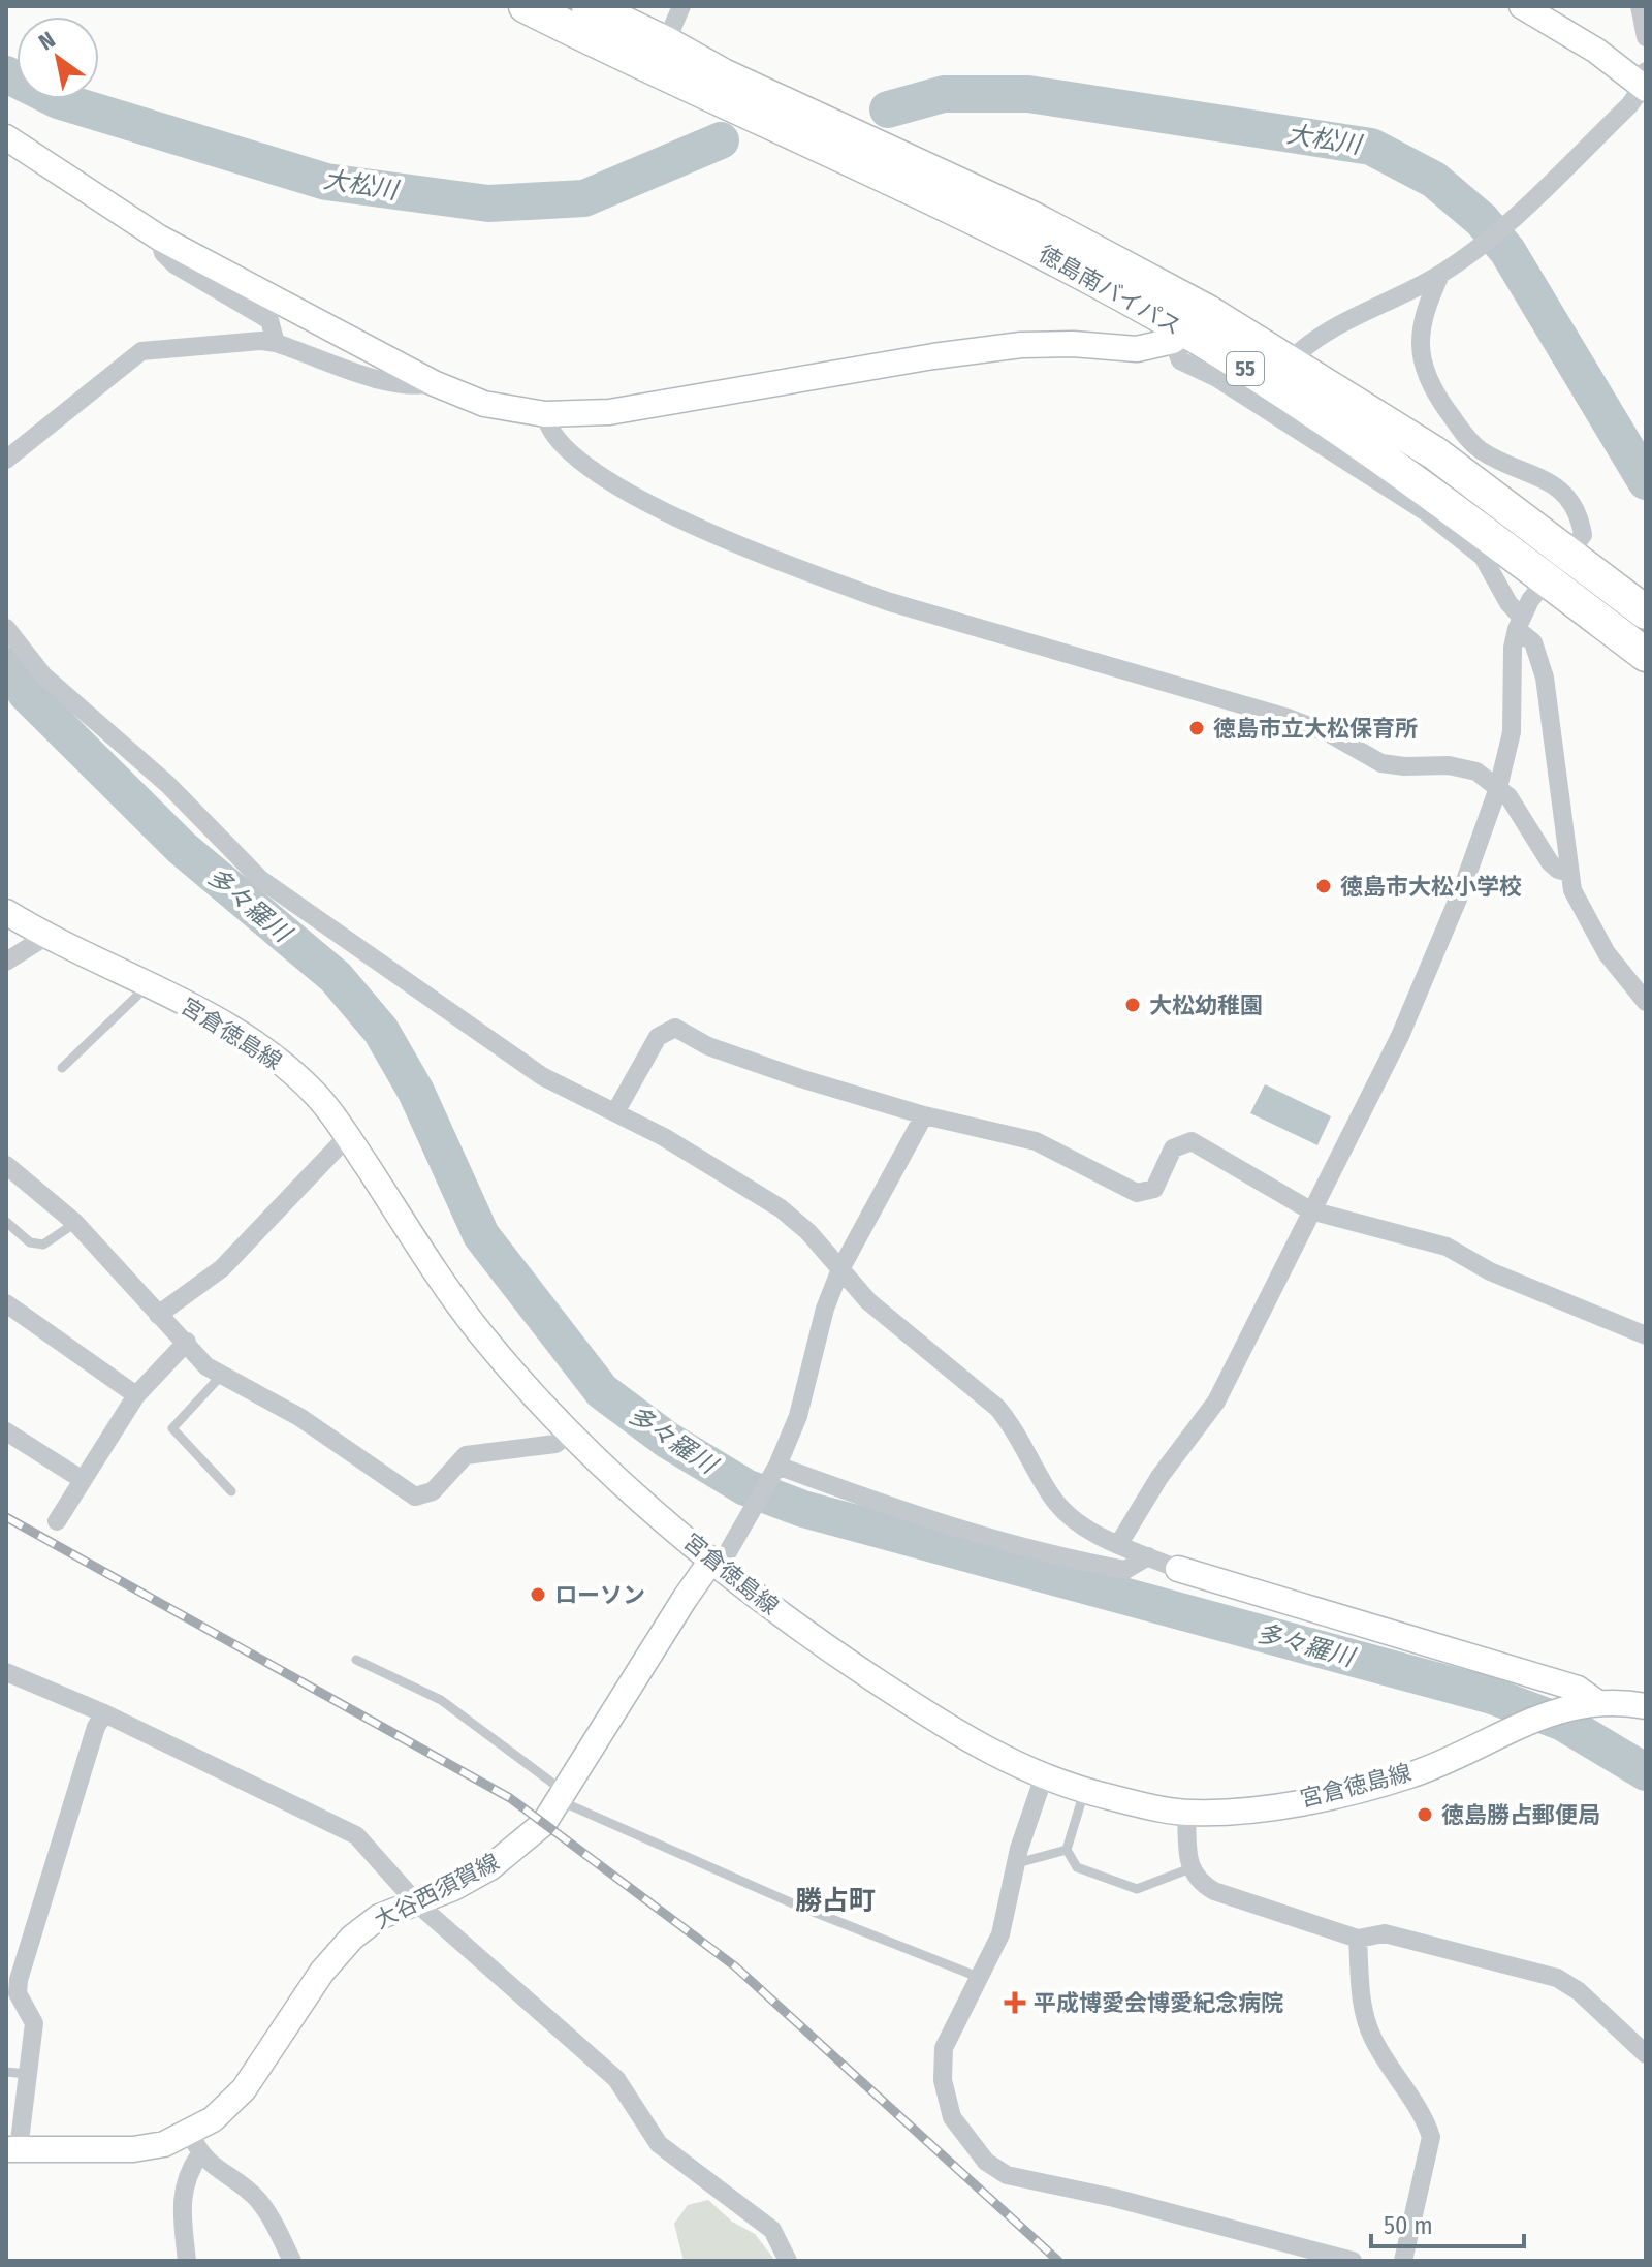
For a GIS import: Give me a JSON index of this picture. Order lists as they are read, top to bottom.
{
  "streets": {
    "highway": ["徳島南バイパス", "55"],
    "main road": ["宮倉徳島線", "大谷西須賀線"]
  },
  "crossings": [
    ["宮倉徳島線", "大谷西須賀線"]
  ],
  "districts": ["勝占町"],
  "water": ["大松川", "多々羅川"],
  "places": {
    "other": [
      "徳島市立大松保育所",
      "徳島市大松小学校",
      "大松幼稚園",
      "ローソン",
      "徳島勝占郵便局"
    ],
    "health": ["平成博愛会博愛紀念病院"]
  },
  "scale_bar": "50 m",
  "north": "top left"
}
